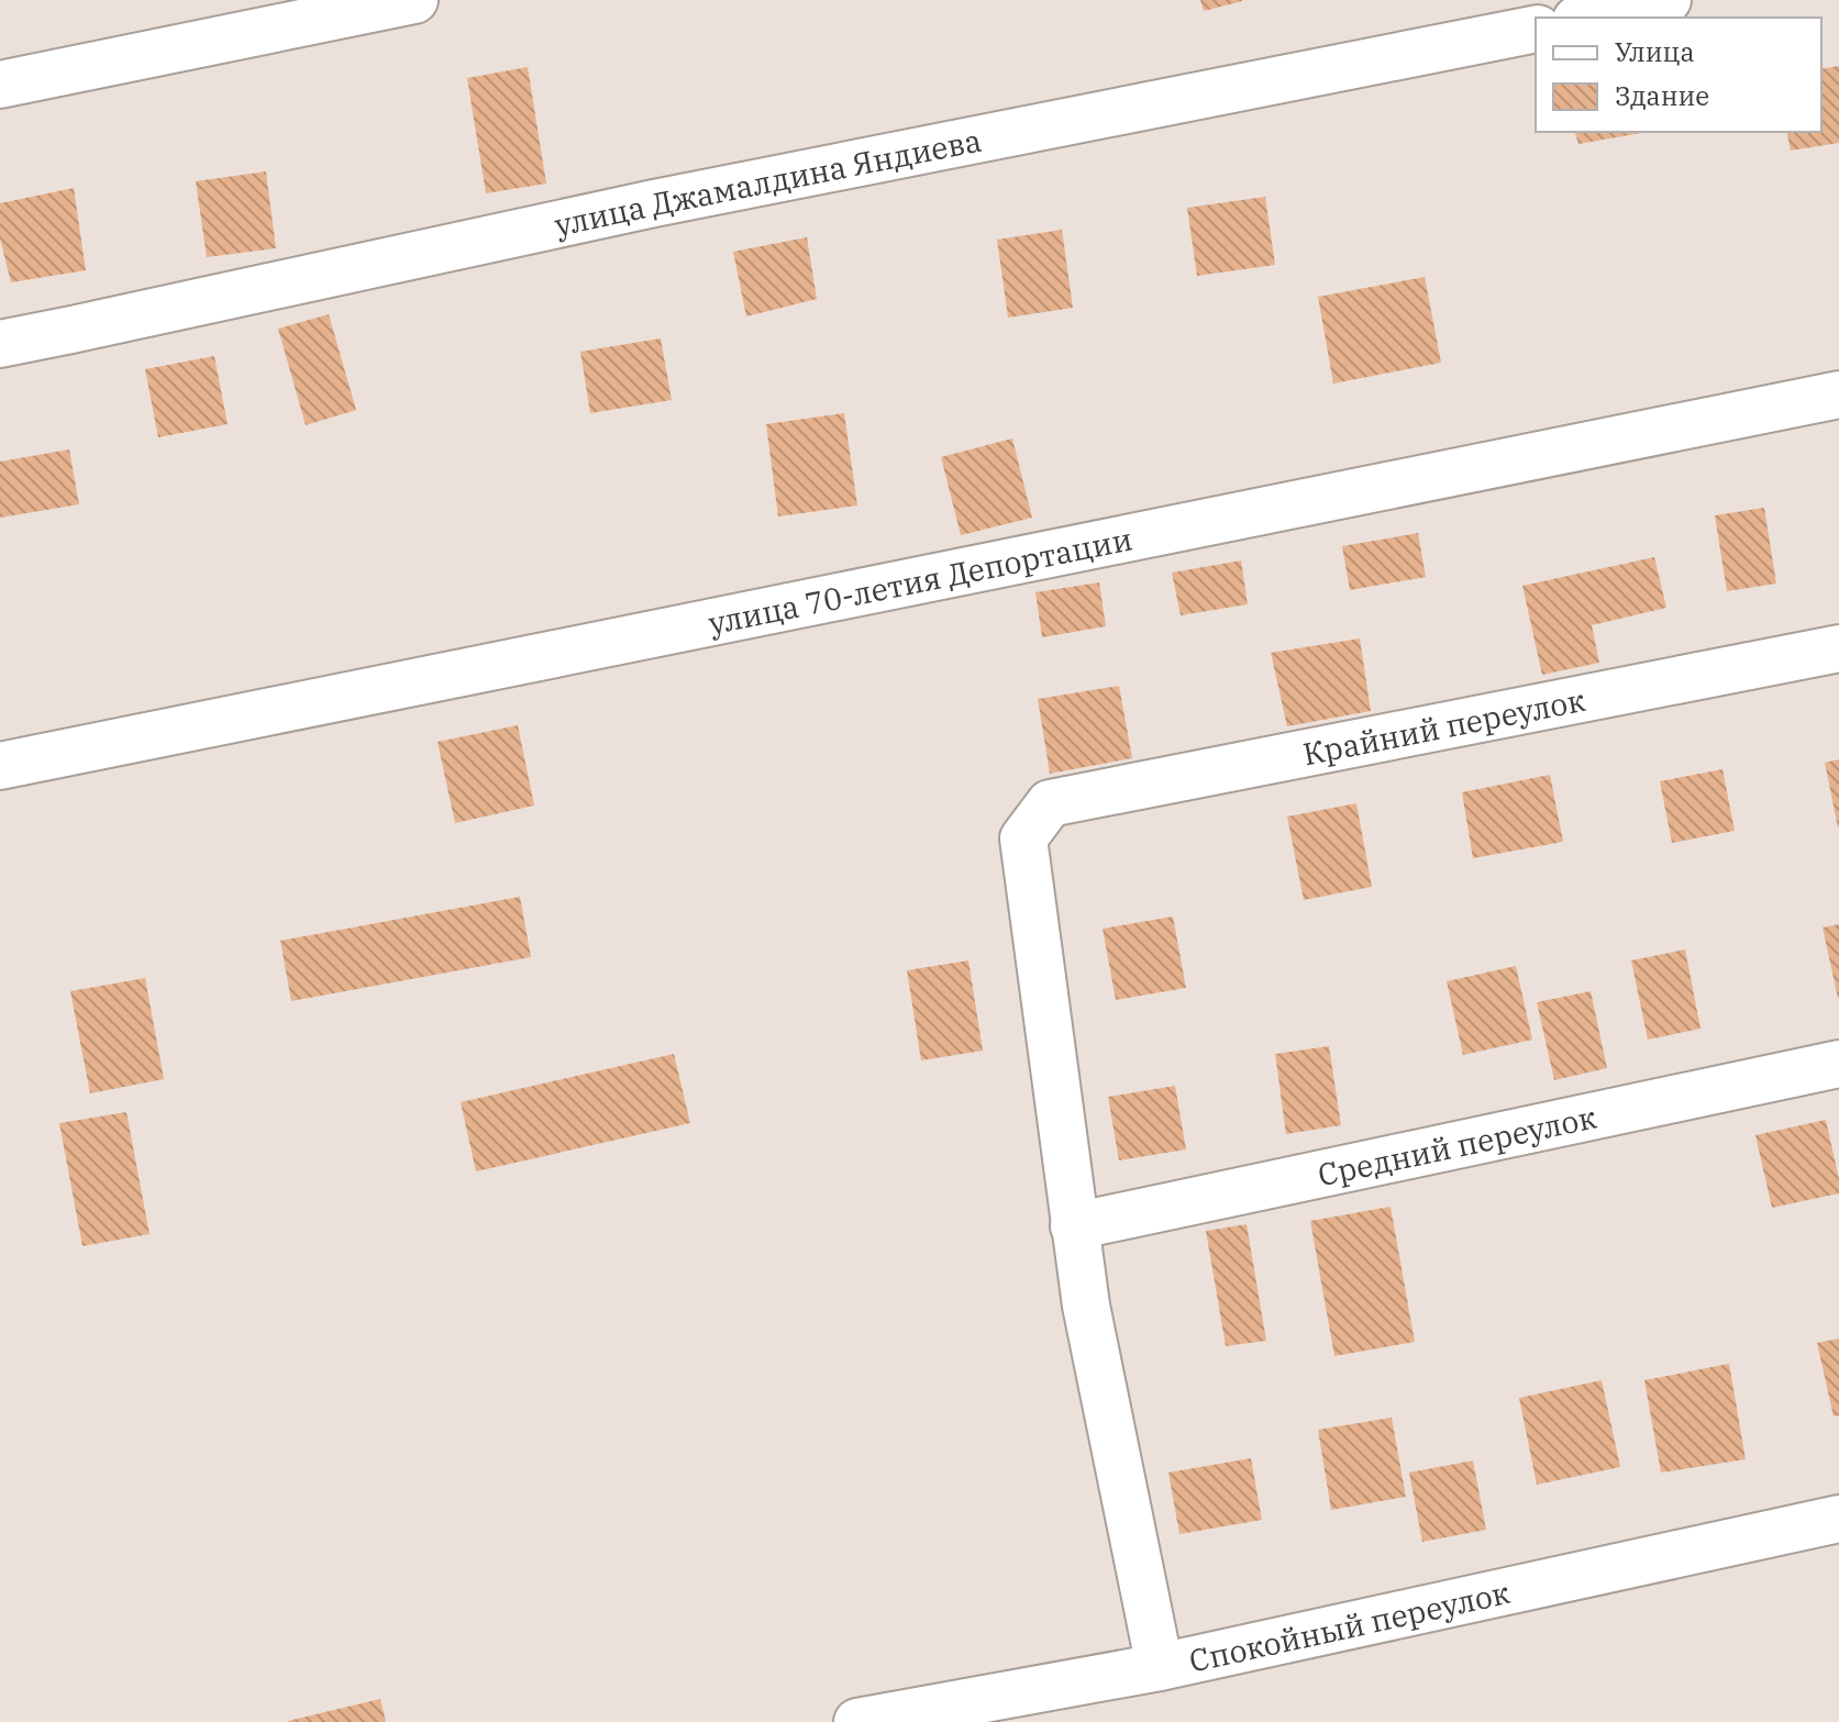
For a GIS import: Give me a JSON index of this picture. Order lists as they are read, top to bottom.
{
  "streets": {
    "street": [
      "улица Джамалдина Яндиева",
      "улица 70-летия Депортации",
      "Крайний переулок",
      "Средний переулок",
      "Спокойный переулок"
    ]
  },
  "crossings": [
    ["Крайний переулок", "Средний переулок"]
  ],
  "legend": ["Улица", "Здание"]
}
